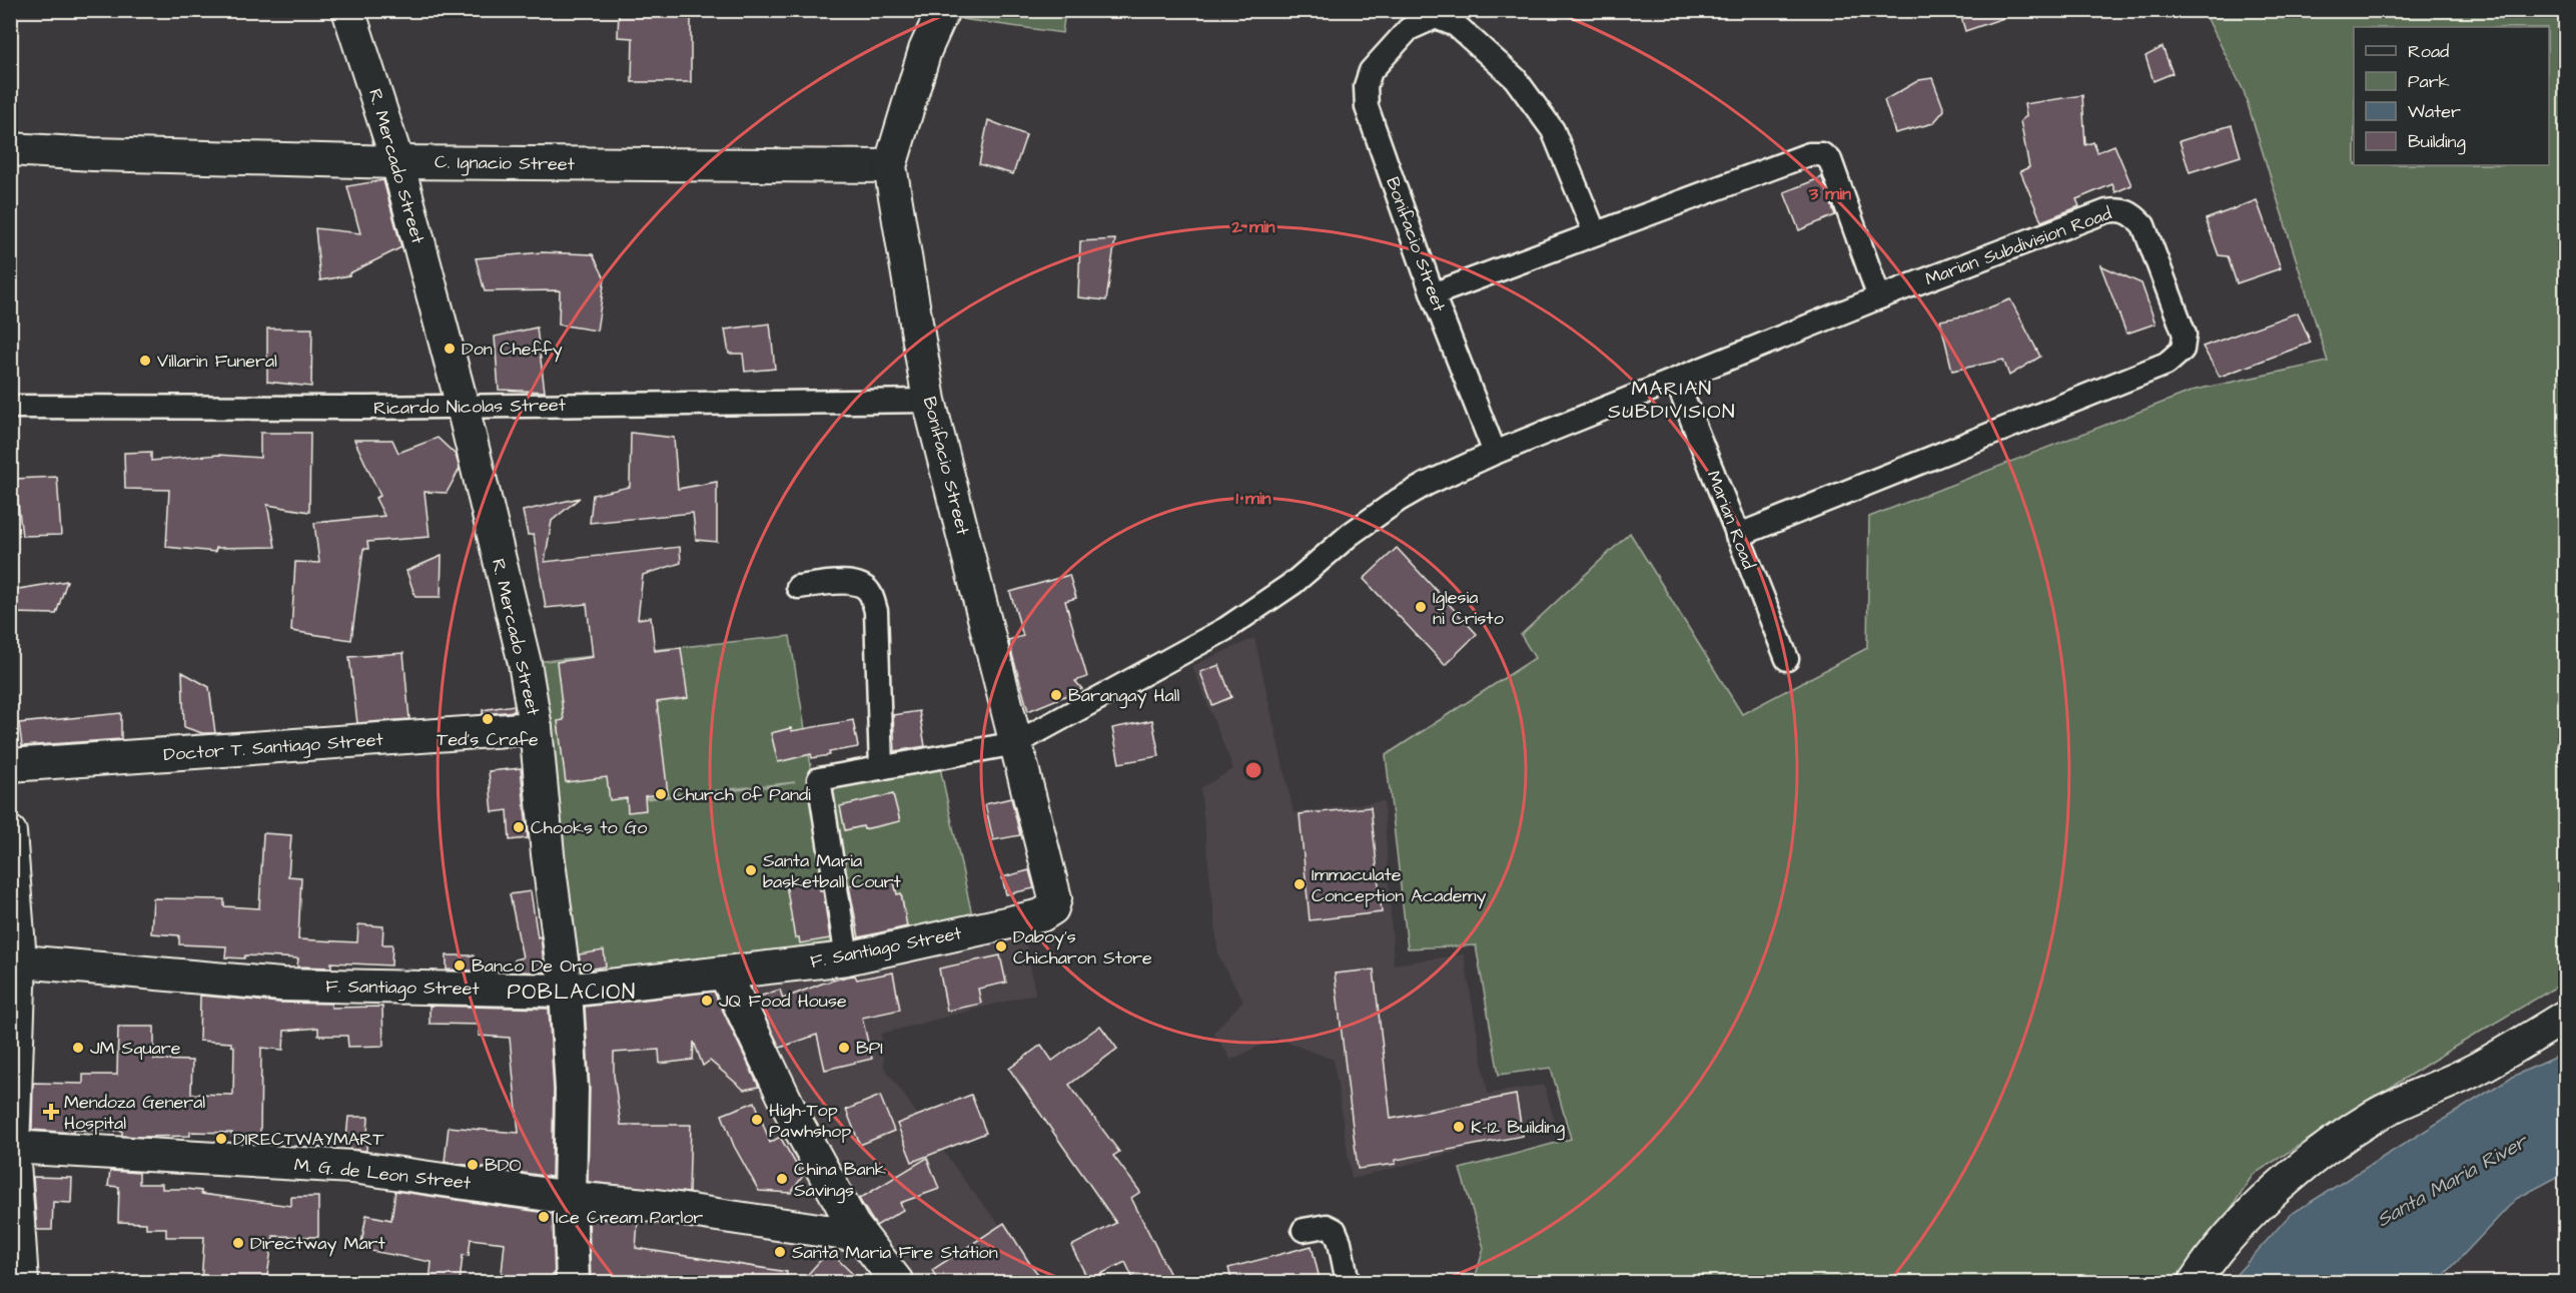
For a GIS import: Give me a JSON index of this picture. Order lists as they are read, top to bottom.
{
  "streets": {
    "street": [
      "C. Ignacio Street",
      "R. Mercado Street",
      "Bonifacio Street",
      "Marian Subdivision Road",
      "Ricardo Nicolas Street",
      "Marian Road",
      "Doctor T. Santiago Street",
      "F. Santiago Street",
      "M. G. de Leon Street"
    ]
  },
  "crossings": [
    ["C. Ignacio Street", "R. Mercado Street"],
    ["C. Ignacio Street", "Bonifacio Street"],
    ["R. Mercado Street", "Ricardo Nicolas Street"],
    ["R. Mercado Street", "Doctor T. Santiago Street"],
    ["R. Mercado Street", "F. Santiago Street"],
    ["R. Mercado Street", "M. G. de Leon Street"],
    ["Bonifacio Street", "Ricardo Nicolas Street"],
    ["Bonifacio Street", "F. Santiago Street"],
    ["Marian Subdivision Road", "Marian Road"]
  ],
  "districts": ["MARIAN SUBDIVISION", "POBLACION"],
  "water": ["Santa Maria River"],
  "places": {
    "other": [
      "Don Cheffy",
      "Villarin Funeral",
      "Iglesia ni Cristo",
      "Barangay Hall",
      "Ted's Crafe",
      "Church of Pandi",
      "Chooks to Go",
      "Santa Maria basketball Court",
      "Immaculate Conception Academy",
      "Daboy's Chicharon Store",
      "Banco De Oro",
      "JQ Food House",
      "JM Square",
      "BPI",
      "High-Top Pawhshop",
      "K-12 Building",
      "DIRECTWAYMART",
      "BDO",
      "China Bank Savings",
      "Ice Cream Parlor",
      "Directway Mart",
      "Santa Maria Fire Station"
    ],
    "health": ["Mendoza General Hospital"]
  },
  "legend": [
    "Road",
    "Park",
    "Water",
    "Building"
  ],
  "rings": ["3 min", "2 min", "1 min"]
}
